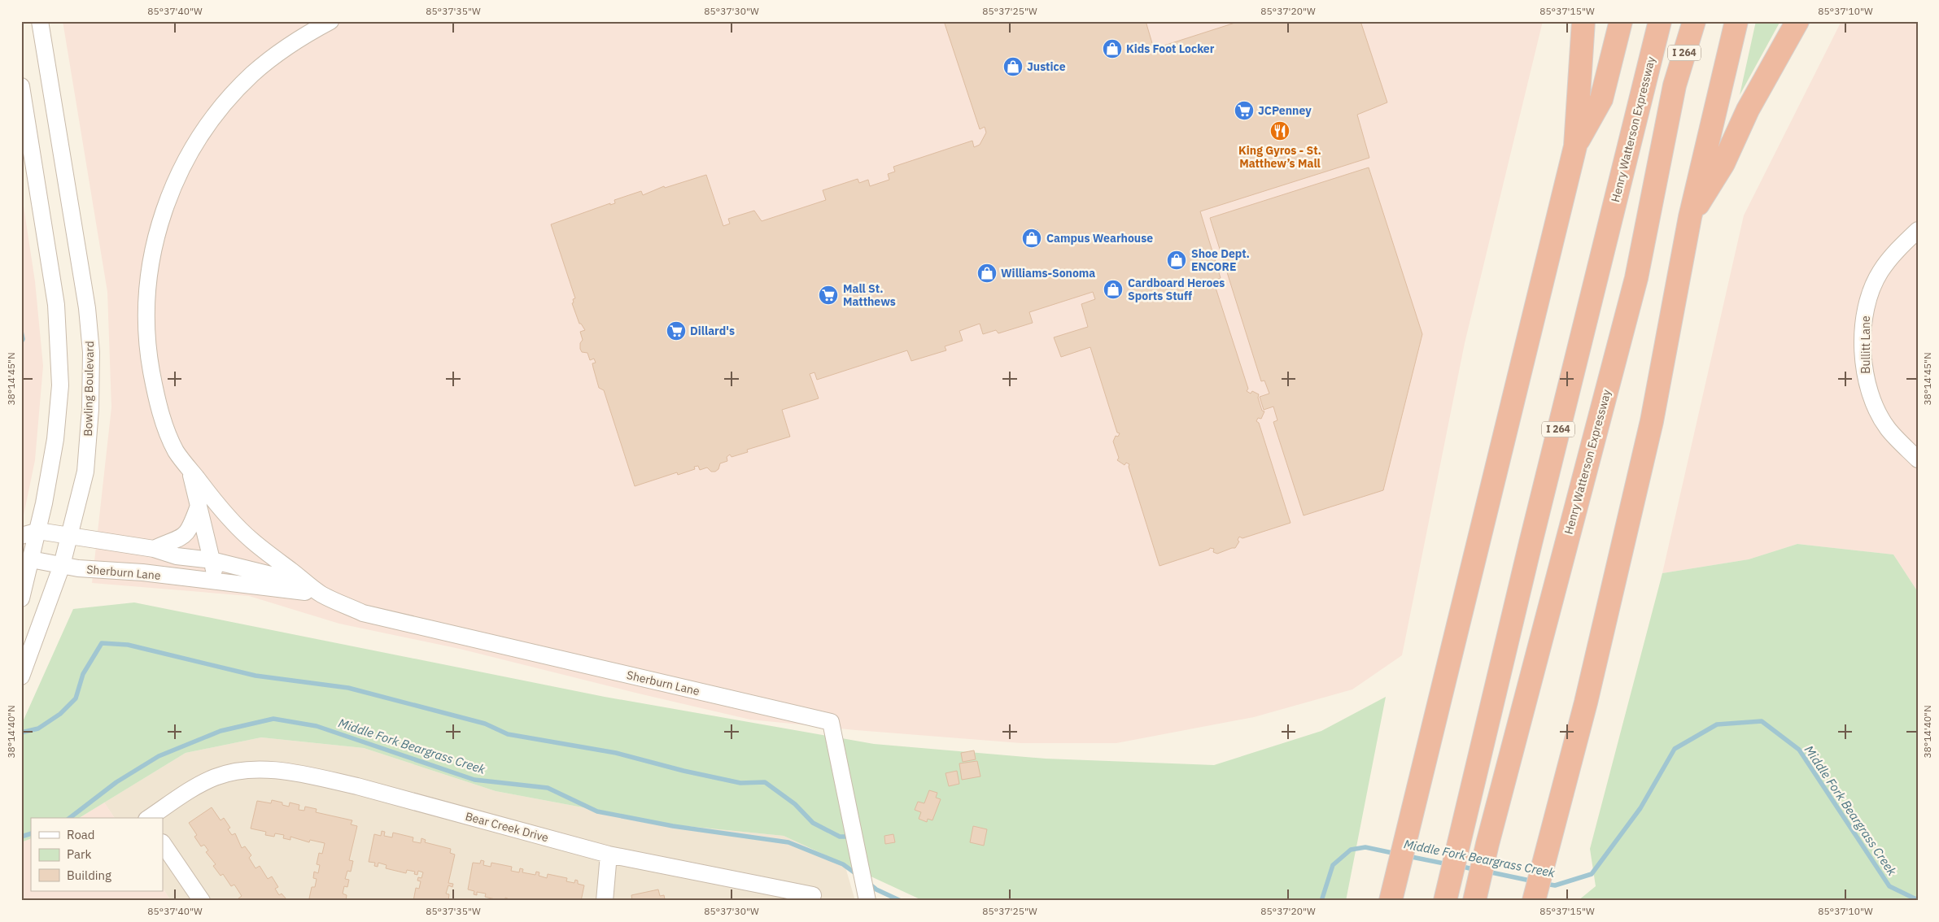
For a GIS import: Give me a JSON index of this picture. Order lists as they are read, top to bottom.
{
  "streets": {
    "highway": ["I 264", "Henry Watterson Expressway"],
    "street": [
      "Bullitt Lane",
      "Bowling Boulevard",
      "Sherburn Lane",
      "Bear Creek Drive"
    ]
  },
  "crossings": [
    ["Bowling Boulevard", "Sherburn Lane"]
  ],
  "water": ["Middle Fork Beargrass Creek"],
  "places": {
    "shop": [
      "Kids Foot Locker",
      "Justice",
      "Campus Wearhouse",
      "Shoe Dept. ENCORE",
      "Williams-Sonoma",
      "Cardboard Heroes Sports Stuff"
    ],
    "supermarket": ["JCPenney", "Mall St. Matthews", "Dillard's"],
    "restaurant": ["King Gyros - St. Matthew’s Mall"]
  },
  "legend": ["Road", "Park", "Building"],
  "coordinates": [
    "85°37'40\"W",
    "85°37'35\"W",
    "85°37'30\"W",
    "85°37'25\"W",
    "85°37'20\"W",
    "85°37'15\"W",
    "85°37'10\"W",
    "38°14'45\"N",
    "38°14'40\"N"
  ]
}
